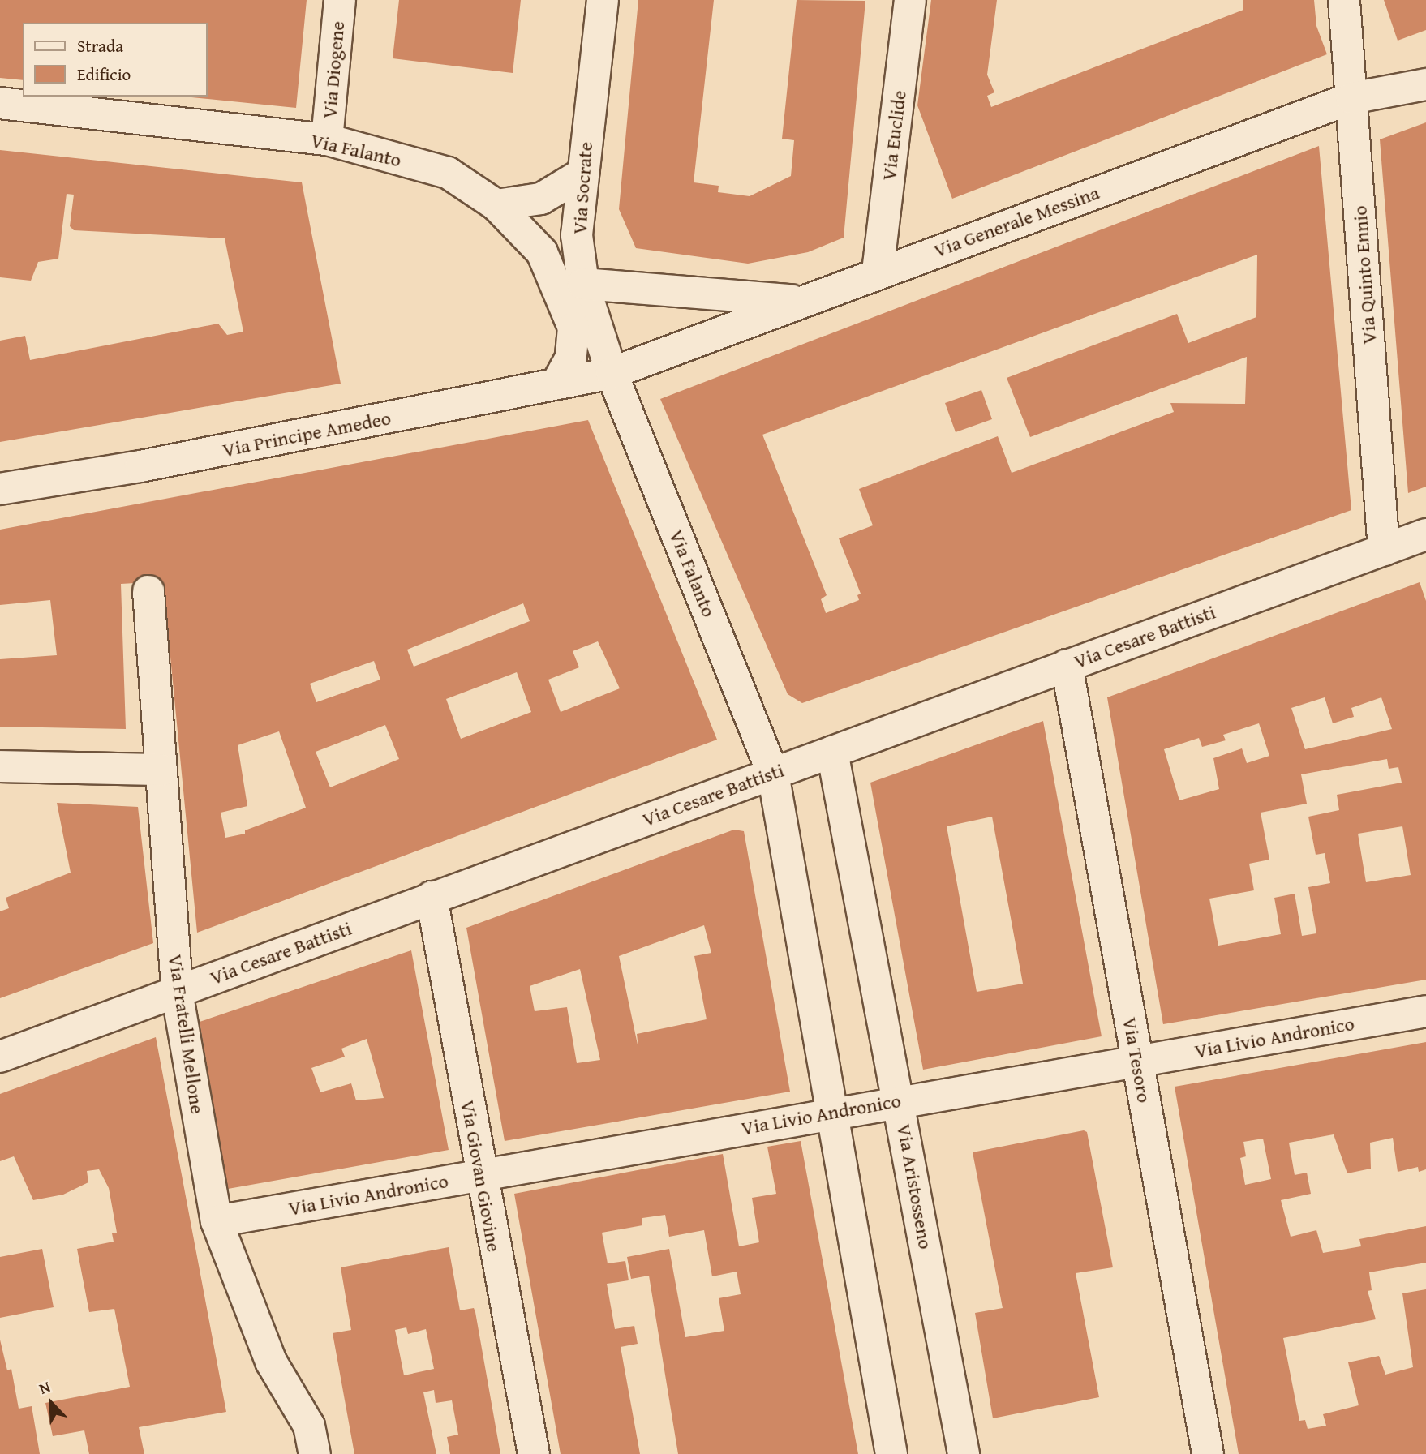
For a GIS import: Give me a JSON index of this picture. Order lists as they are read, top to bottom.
{
  "streets": {
    "street": [
      "Via Diogene",
      "Via Euclide",
      "Via Falanto",
      "Via Socrate",
      "Via Generale Messina",
      "Via Quinto Ennio",
      "Via Principe Amedeo",
      "Via Cesare Battisti",
      "Via Fratelli Mellone",
      "Via Livio Andronico",
      "Via Tesoro",
      "Via Giovan Giovine",
      "Via Aristosseno"
    ]
  },
  "crossings": [
    ["Via Diogene", "Via Falanto"],
    ["Via Euclide", "Via Generale Messina"],
    ["Via Falanto", "Via Socrate"],
    ["Via Falanto", "Via Generale Messina"],
    ["Via Falanto", "Via Principe Amedeo"],
    ["Via Falanto", "Via Cesare Battisti"],
    ["Via Socrate", "Via Generale Messina"],
    ["Via Socrate", "Via Principe Amedeo"],
    ["Via Generale Messina", "Via Quinto Ennio"],
    ["Via Generale Messina", "Via Principe Amedeo"],
    ["Via Quinto Ennio", "Via Cesare Battisti"],
    ["Via Cesare Battisti", "Via Fratelli Mellone"],
    ["Via Cesare Battisti", "Via Tesoro"],
    ["Via Cesare Battisti", "Via Giovan Giovine"],
    ["Via Cesare Battisti", "Via Aristosseno"],
    ["Via Fratelli Mellone", "Via Livio Andronico"],
    ["Via Livio Andronico", "Via Tesoro"],
    ["Via Livio Andronico", "Via Giovan Giovine"],
    ["Via Livio Andronico", "Via Aristosseno"]
  ],
  "legend": ["Strada", "Edificio"],
  "north": "top left"
}
